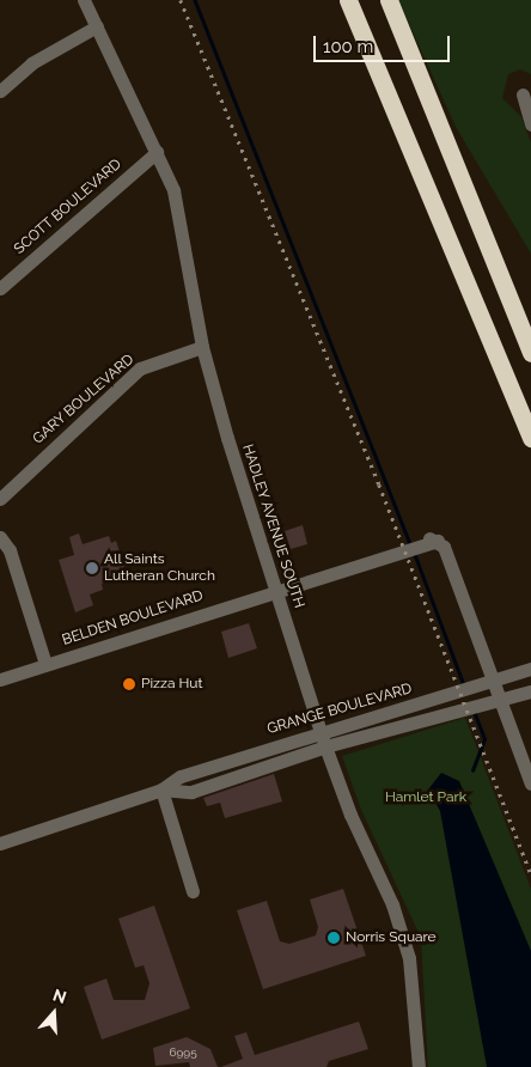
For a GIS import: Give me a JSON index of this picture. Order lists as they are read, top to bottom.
{
  "streets": {
    "street": [
      "SCOTT BOULEVARD",
      "GARY BOULEVARD",
      "HADLEY AVENUE SOUTH",
      "BELDEN BOULEVARD",
      "GRANGE BOULEVARD"
    ]
  },
  "crossings": [
    ["SCOTT BOULEVARD", "HADLEY AVENUE SOUTH"],
    ["GARY BOULEVARD", "HADLEY AVENUE SOUTH"],
    ["HADLEY AVENUE SOUTH", "BELDEN BOULEVARD"],
    ["HADLEY AVENUE SOUTH", "GRANGE BOULEVARD"]
  ],
  "parks": ["Hamlet Park"],
  "places": ["All Saints Lutheran Church", "Pizza Hut", "Norris Square"],
  "house_numbers": ["6995"],
  "scale_bar": "100 m",
  "north": "top"
}
